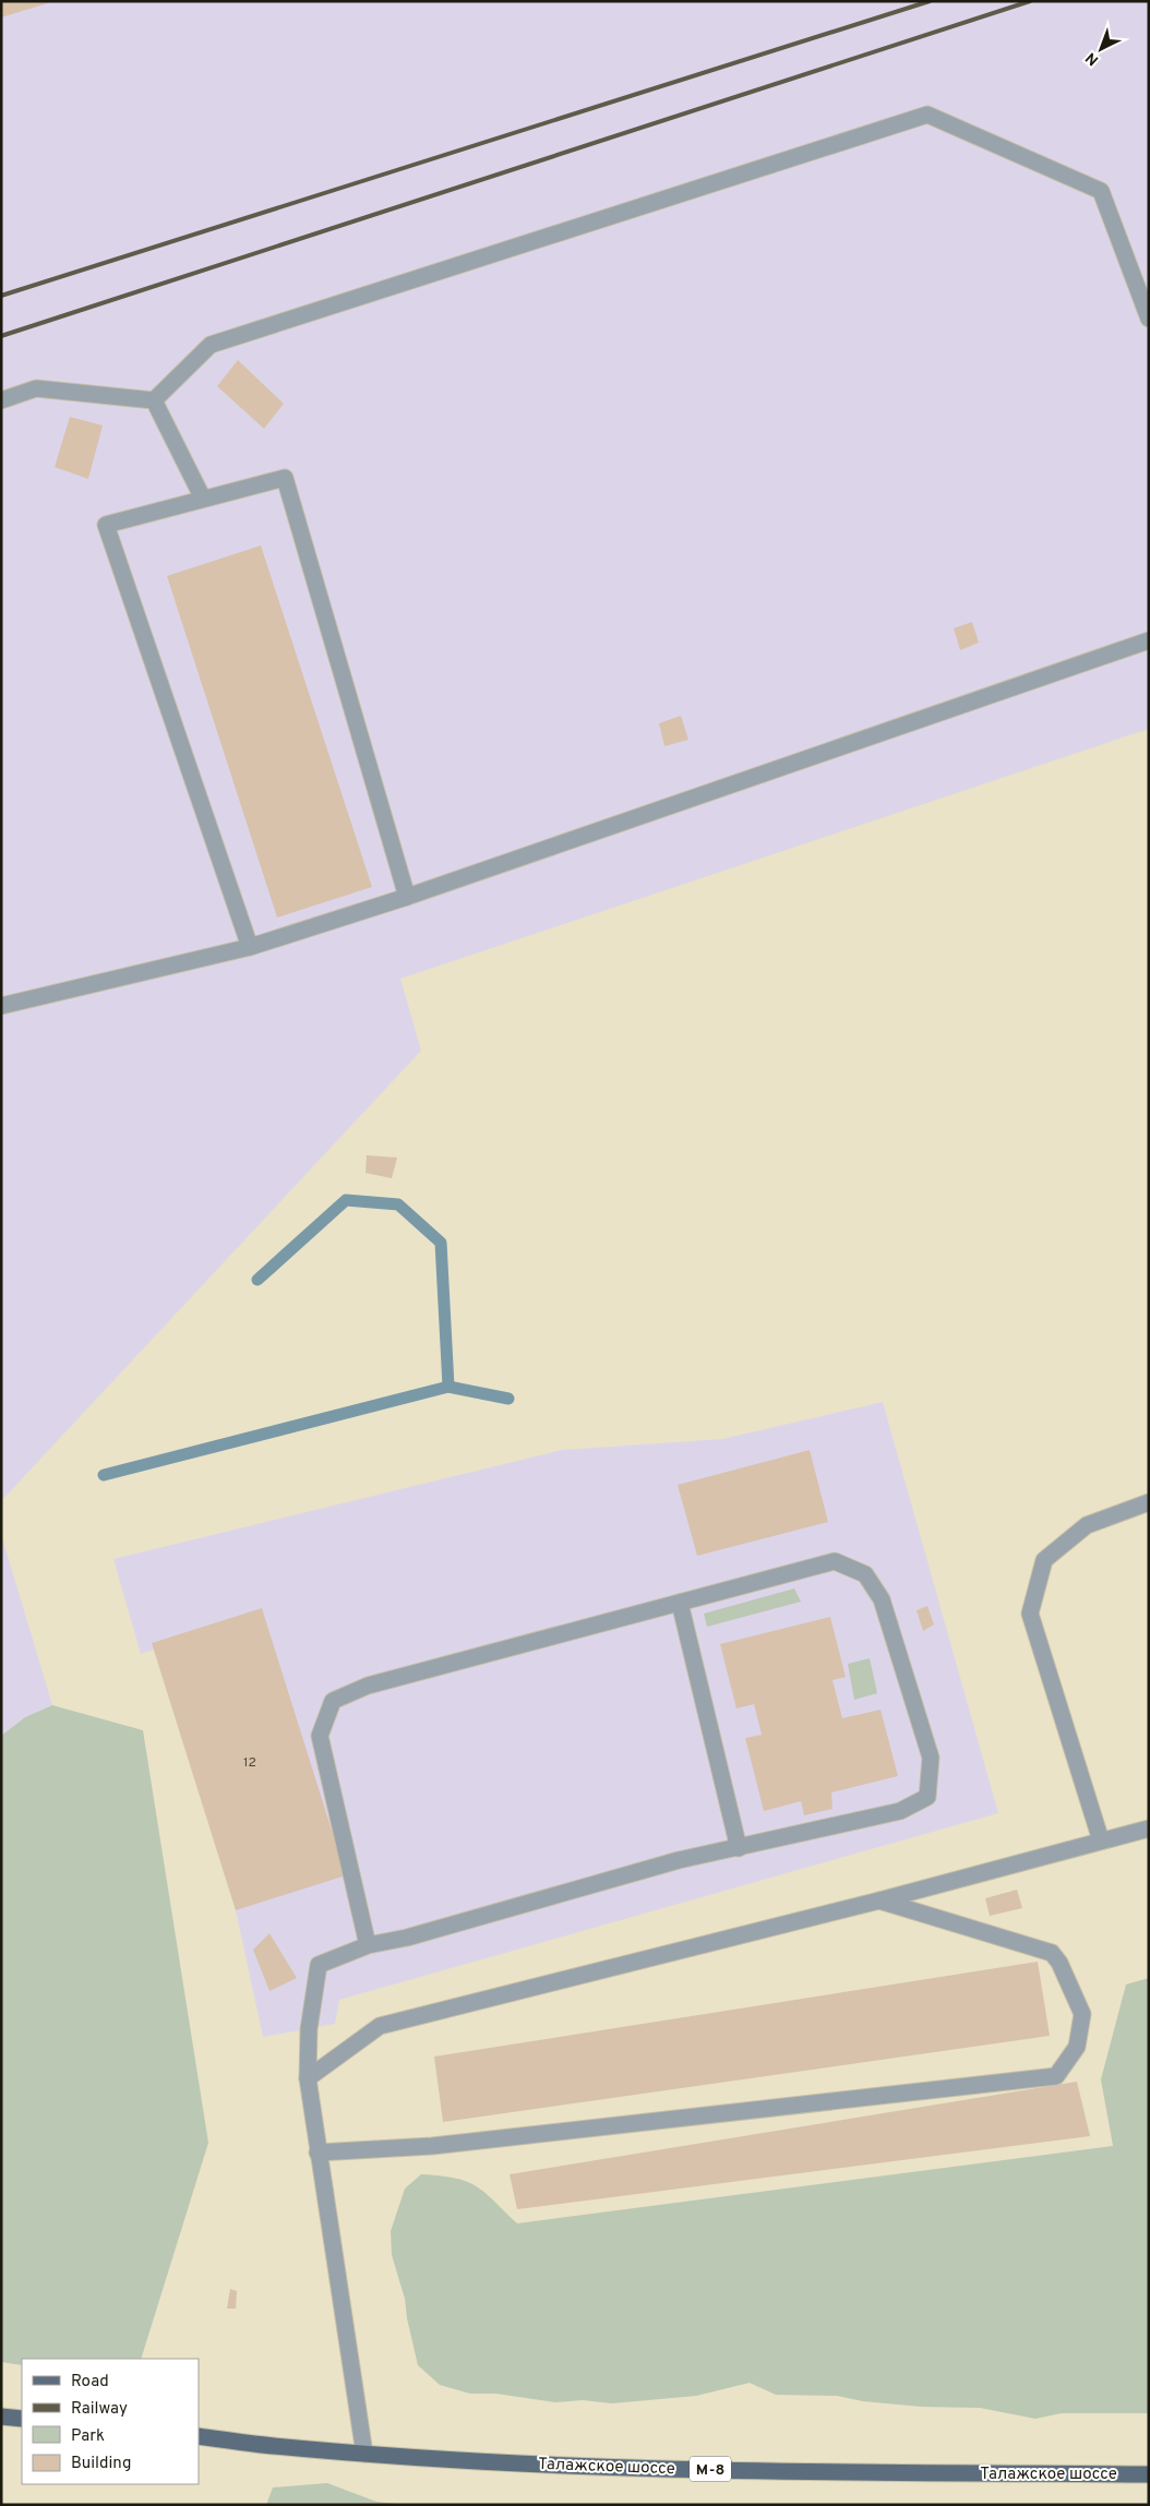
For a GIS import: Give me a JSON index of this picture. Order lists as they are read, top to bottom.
{
  "streets": {
    "main road": ["Талажское шоссе", "М-8"]
  },
  "house_numbers": ["12"],
  "legend": [
    "Road",
    "Railway",
    "Park",
    "Building"
  ],
  "north": "bottom left"
}
